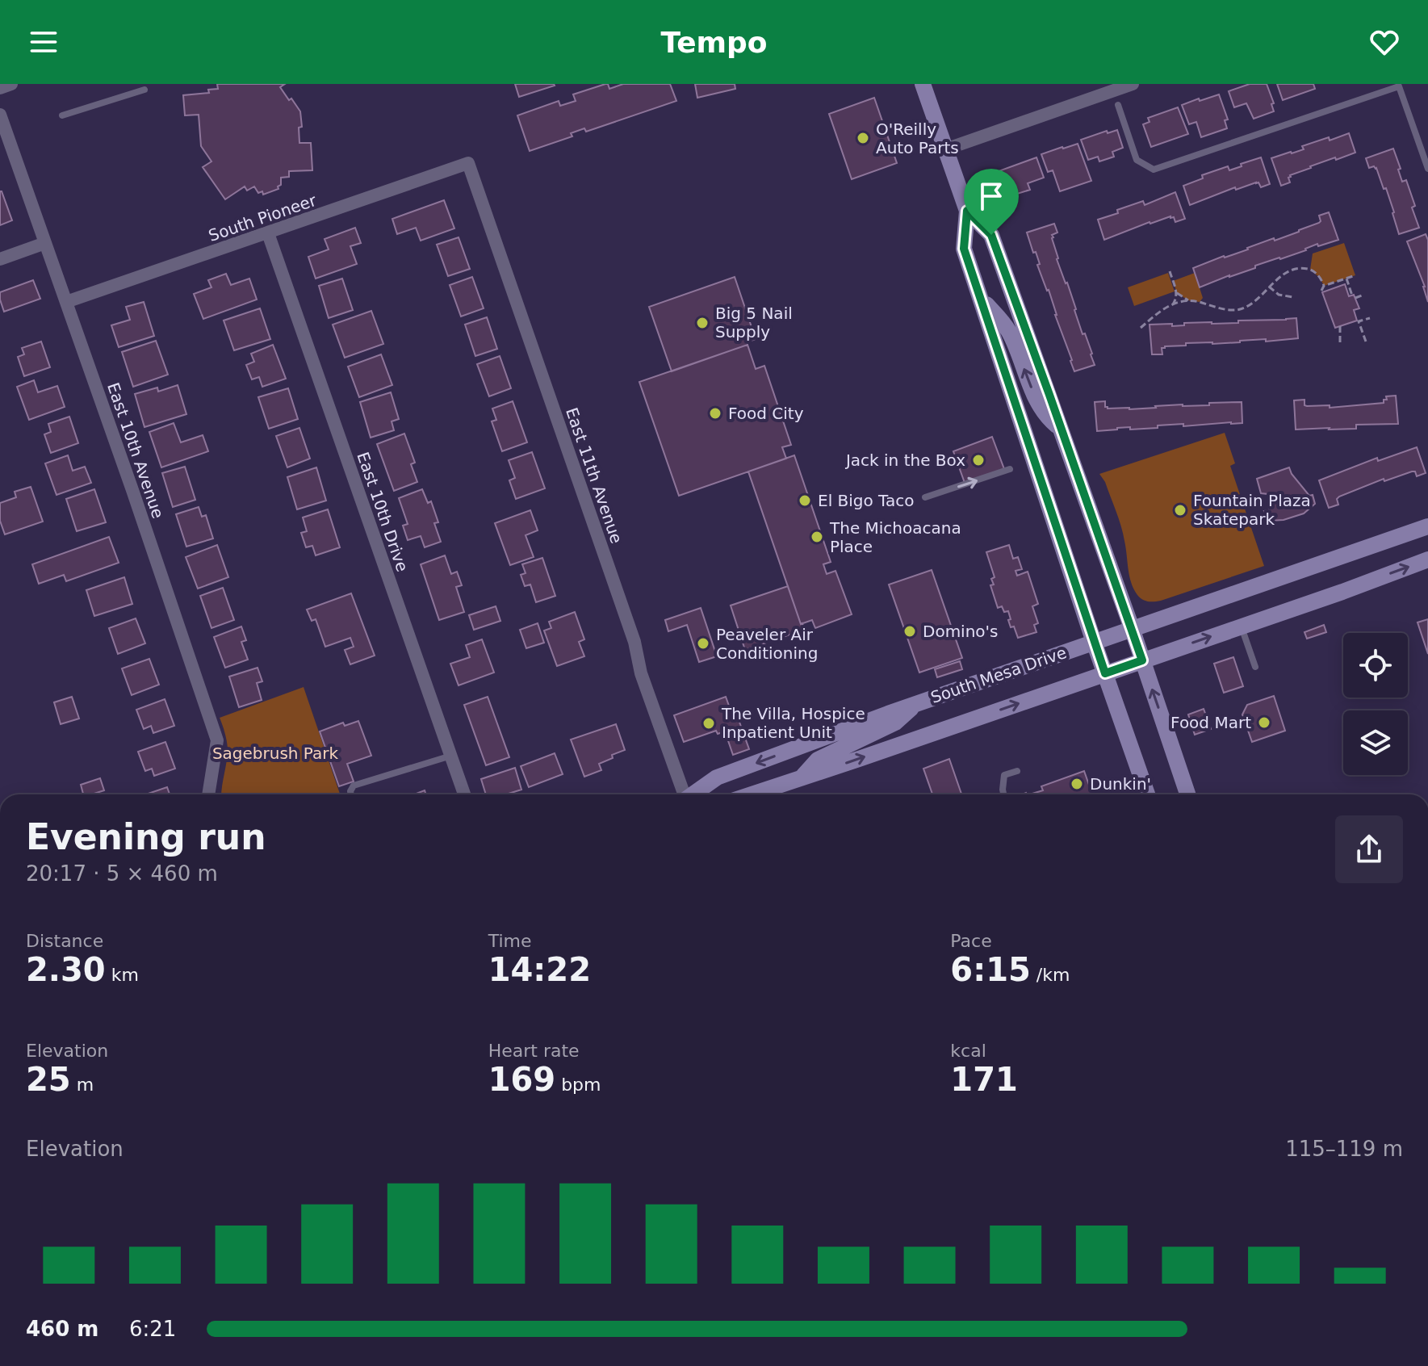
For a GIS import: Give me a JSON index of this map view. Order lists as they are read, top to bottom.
{
  "streets": {
    "main road": ["South Mesa Drive"],
    "street": [
      "South Pioneer",
      "East 10th Avenue",
      "East 11th Avenue",
      "East 10th Drive"
    ]
  },
  "crossings": [
    ["South Pioneer", "East 10th Avenue"],
    ["South Pioneer", "East 11th Avenue"],
    ["South Pioneer", "East 10th Drive"]
  ],
  "parks": ["Sagebrush Park"],
  "places": [
    "O'Reilly Auto Parts",
    "Big 5 Nail Supply",
    "Food City",
    "Jack in the Box",
    "El Bigo Taco",
    "Fountain Plaza Skatepark",
    "The Michoacana Place",
    "Domino's",
    "Peaveler Air Conditioning",
    "Food Mart",
    "The Villa, Hospice Inpatient Unit",
    "Dunkin'"
  ],
  "page": {
    "header": "Tempo",
    "heading": ["Evening run", "20:17 · 5 × 460 m"],
    "stats": [
      ["Distance", "2.30 km"],
      ["Time", "14:22"],
      ["Pace", "6:15 /km"],
      ["Elevation", "25 m"],
      ["Heart rate", "169 bpm"],
      ["kcal", "171"]
    ],
    "chart": ["Elevation", "115–119 m"],
    "list": [
      {
        "name": "460 m",
        "note": "6:21"
      }
    ]
  }
}
